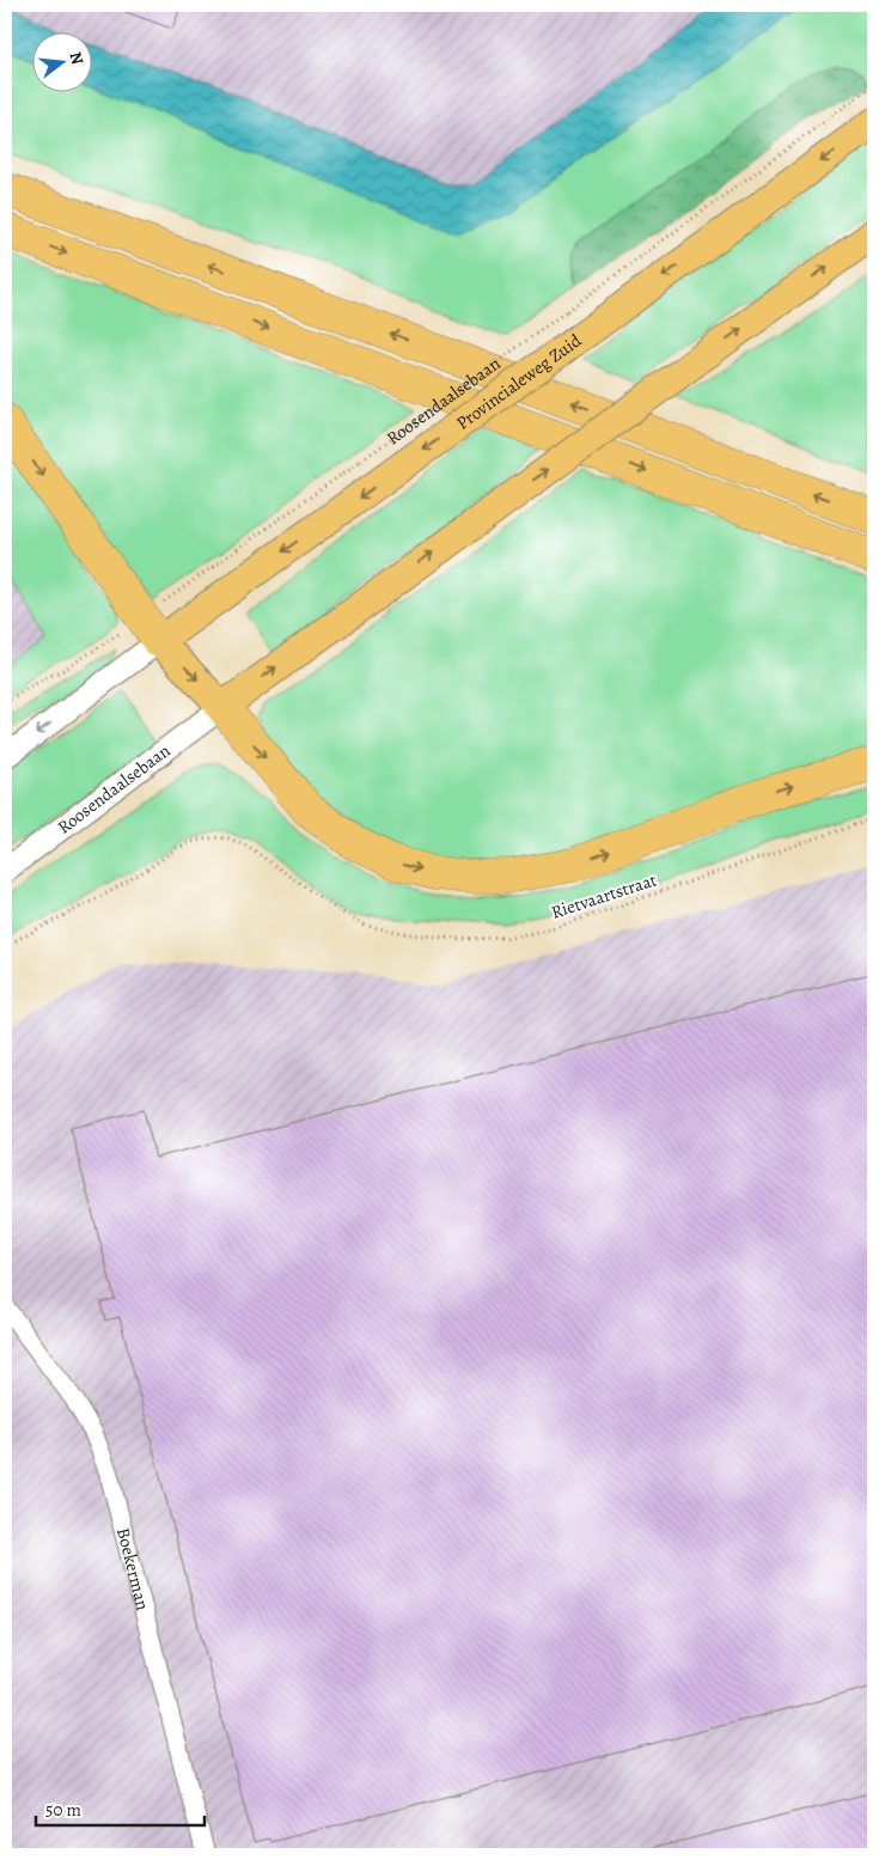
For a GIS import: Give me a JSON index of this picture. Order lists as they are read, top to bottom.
{
  "streets": {
    "main road": ["Provincialeweg Zuid"],
    "street": ["Roosendaalsebaan", "Boekerman"],
    "path": ["Rietvaartstraat"]
  },
  "crossings": [
    ["Provincialeweg Zuid", "Roosendaalsebaan"]
  ],
  "scale_bar": "50 m",
  "north": "right"
}
